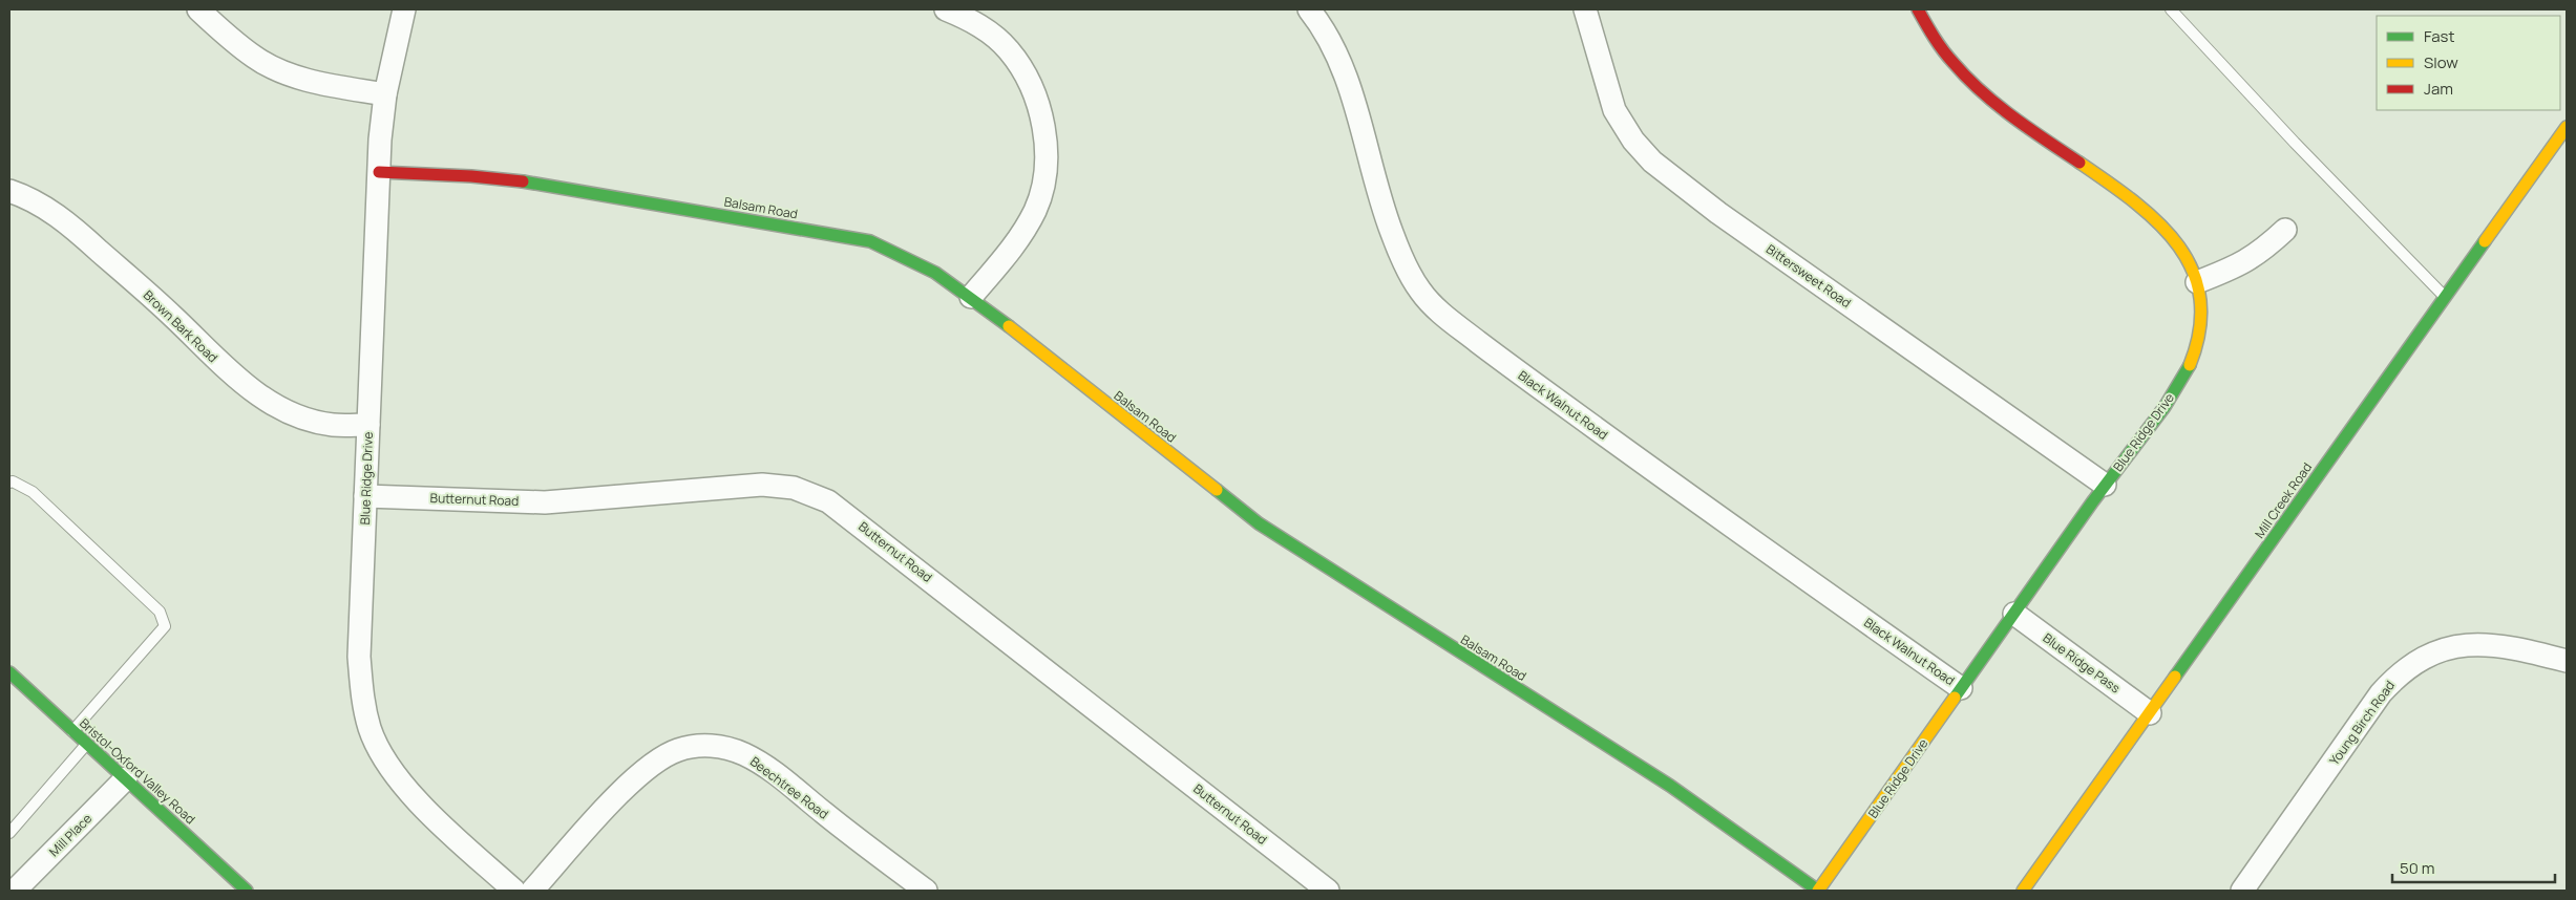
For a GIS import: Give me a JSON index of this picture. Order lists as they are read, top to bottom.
{
  "streets": {
    "street": [
      "Balsam Road",
      "Bittersweet Road",
      "Brown Bark Road",
      "Black Walnut Road",
      "Blue Ridge Drive",
      "Butternut Road",
      "Mill Creek Road",
      "Blue Ridge Pass",
      "Young Birch Road",
      "Bristol-Oxford Valley Road",
      "Beechtree Road",
      "Mill Place"
    ]
  },
  "crossings": [
    ["Balsam Road", "Blue Ridge Drive"],
    ["Bittersweet Road", "Blue Ridge Drive"],
    ["Brown Bark Road", "Blue Ridge Drive"],
    ["Black Walnut Road", "Blue Ridge Drive"],
    ["Blue Ridge Drive", "Butternut Road"],
    ["Blue Ridge Drive", "Blue Ridge Pass"],
    ["Mill Creek Road", "Blue Ridge Pass"],
    ["Bristol-Oxford Valley Road", "Mill Place"]
  ],
  "legend": ["Fast", "Slow", "Jam"],
  "scale_bar": "50 m"
}
